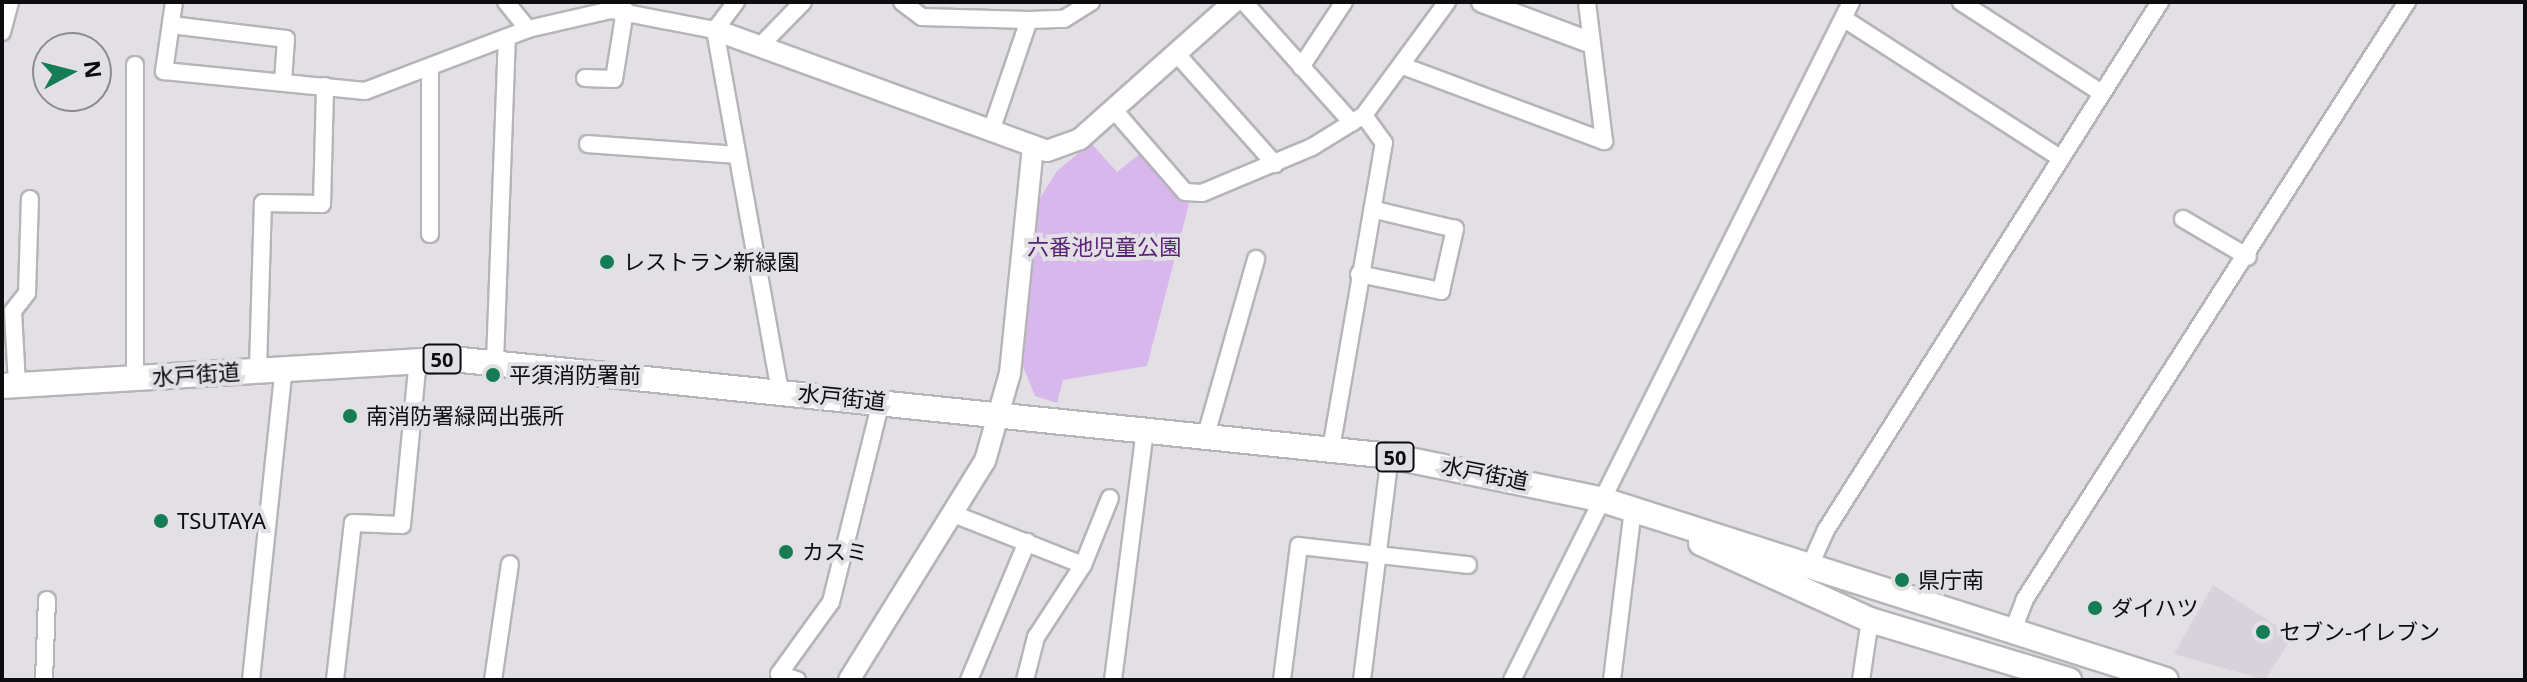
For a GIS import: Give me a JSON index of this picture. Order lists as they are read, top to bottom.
{
  "streets": {
    "main road": ["50", "水戸街道"]
  },
  "crossings": [
    ["50", "水戸街道"]
  ],
  "parks": ["六番池児童公園"],
  "places": [
    "レストラン新緑園",
    "平須消防署前",
    "南消防署緑岡出張所",
    "TSUTAYA",
    "カスミ",
    "県庁南",
    "ダイハツ",
    "セブン-イレブン"
  ],
  "north": "right"
}
